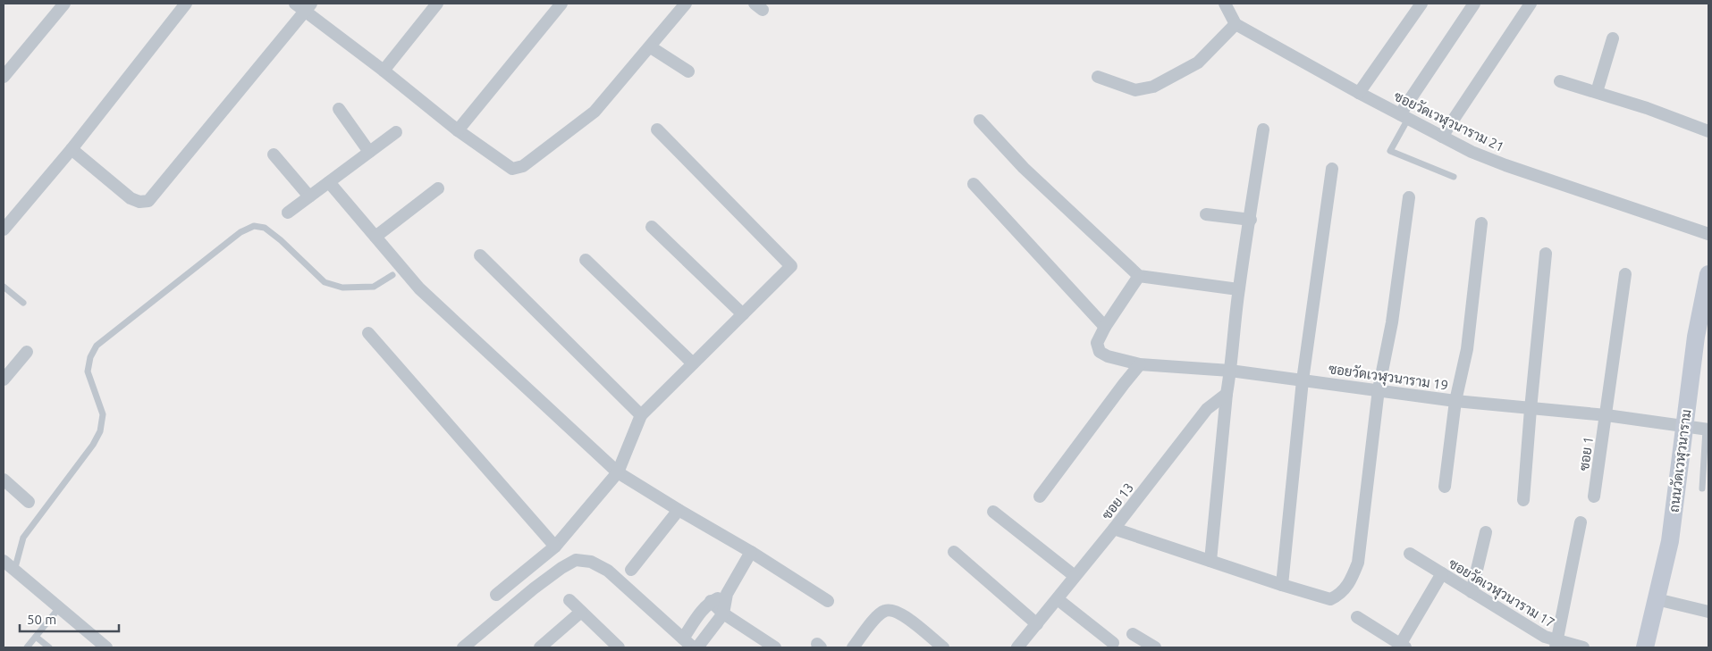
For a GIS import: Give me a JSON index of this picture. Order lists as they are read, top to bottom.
{
  "streets": {
    "street": [
      "ซอยวัดเวฬุวนาราม 21",
      "ซอยวัดเวฬุวนาราม 19",
      "ซอย 1",
      "ถนนวัดเวฬุวนาราม",
      "ซอย 13",
      "ซอยวัดเวฬุวนาราม 17"
    ]
  },
  "crossings": [
    ["ซอยวัดเวฬุวนาราม 19", "ซอย 1"],
    ["ซอยวัดเวฬุวนาราม 19", "ถนนวัดเวฬุวนาราม"]
  ],
  "scale_bar": "50 m"
}
